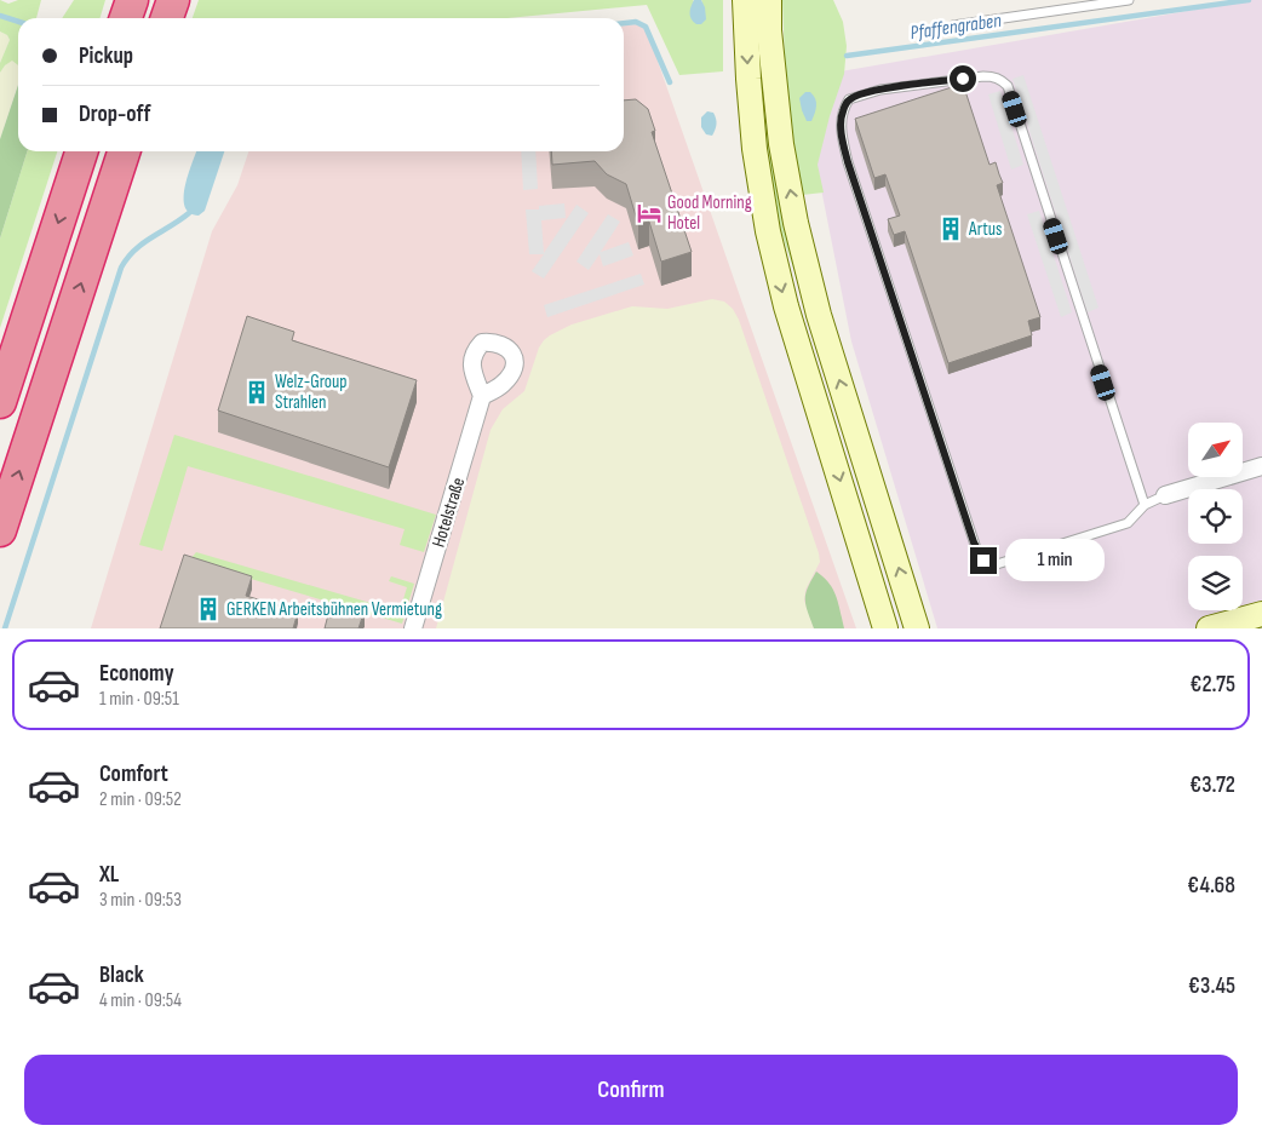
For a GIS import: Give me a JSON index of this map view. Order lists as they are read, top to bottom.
{
  "streets": {
    "street": ["Hotelstraße"]
  },
  "water": ["Pfaffengraben"],
  "places": {
    "hotel": ["Good Morning Hotel"],
    "building": ["Artus", "Welz-Group Strahlen", "GERKEN Arbeitsbühnen Vermietung"]
  },
  "north": "top right",
  "page": {
    "banner": ["Pickup", "Drop-off"],
    "bubble": "1 min",
    "list": [
      {
        "name": "Economy",
        "note": "1 min · 09:51",
        "value": "€2.75"
      },
      {
        "name": "Comfort",
        "note": "2 min · 09:52",
        "value": "€3.72"
      },
      {
        "name": "XL",
        "note": "3 min · 09:53",
        "value": "€4.68"
      },
      {
        "name": "Black",
        "note": "4 min · 09:54",
        "value": "€3.45"
      }
    ],
    "buttons": "Confirm"
  }
}
